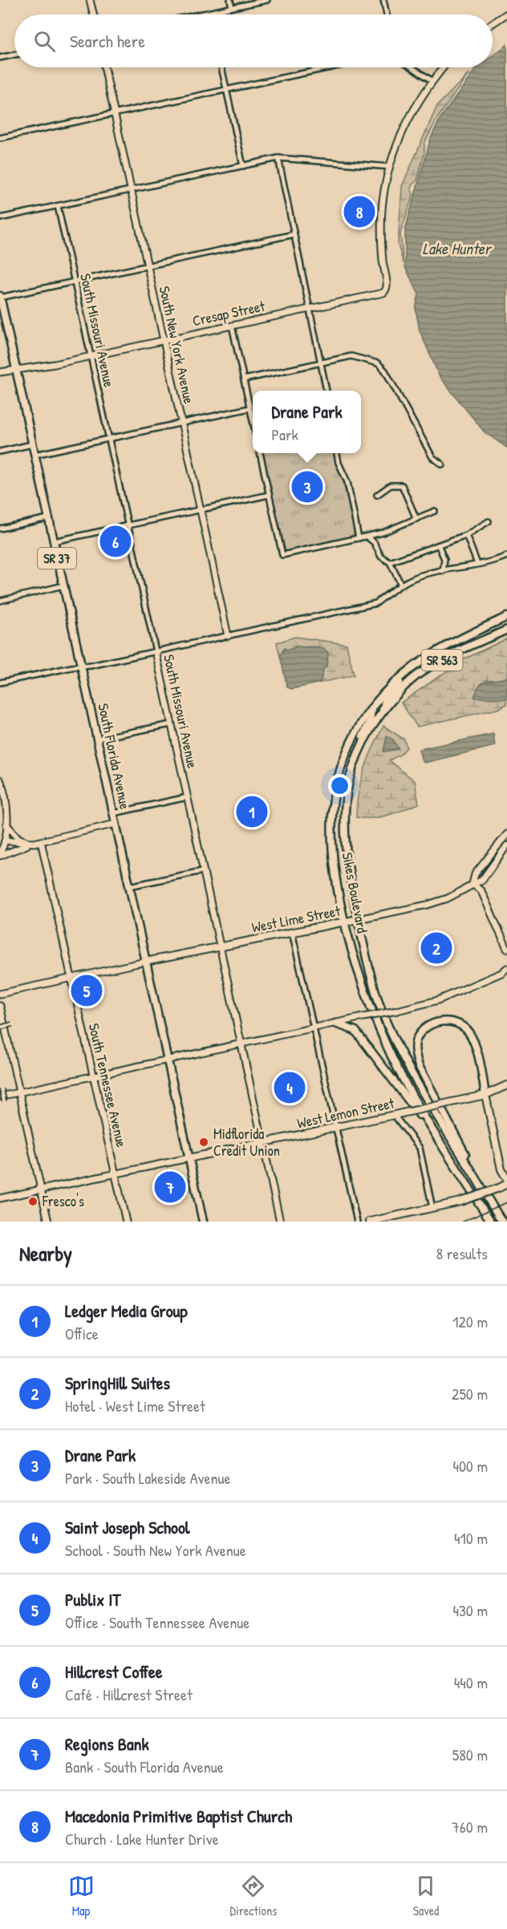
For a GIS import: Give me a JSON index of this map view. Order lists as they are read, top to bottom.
{
  "streets": {
    "main road": [
      "SR 37",
      "SR 563",
      "South Florida Avenue",
      "Sikes Boulevard",
      "West Lime Street",
      "West Lemon Street"
    ],
    "street": [
      "Cresap Street",
      "South Missouri Avenue",
      "South New York Avenue",
      "South Tennessee Avenue"
    ]
  },
  "crossings": [
    ["Cresap Street", "South Missouri Avenue"],
    ["Cresap Street", "South New York Avenue"],
    ["Cresap Street", "South Florida Avenue"],
    ["South Missouri Avenue", "West Lime Street"],
    ["South Missouri Avenue", "West Lemon Street"],
    ["South Florida Avenue", "West Lime Street"],
    ["South Florida Avenue", "West Lemon Street"],
    ["Sikes Boulevard", "West Lime Street"]
  ],
  "water": ["Lake Hunter"],
  "places": ["Midflorida Credit Union", "Fresco's"],
  "page": {
    "search": "Search here",
    "pins": [
      "8",
      "3",
      "6",
      "1",
      "2",
      "5",
      "4",
      "7"
    ],
    "popup": ["Drane Park", "Park"],
    "heading": ["Nearby", "8 results"],
    "list": [
      {
        "mark": "1",
        "name": "Ledger Media Group",
        "note": "Office",
        "value": "120 m"
      },
      {
        "mark": "2",
        "name": "SpringHill Suites",
        "note": "Hotel · West Lime Street",
        "value": "250 m"
      },
      {
        "mark": "3",
        "name": "Drane Park",
        "note": "Park · South Lakeside Avenue",
        "value": "400 m"
      },
      {
        "mark": "4",
        "name": "Saint Joseph School",
        "note": "School · South New York Avenue",
        "value": "410 m"
      },
      {
        "mark": "5",
        "name": "Publix IT",
        "note": "Office · South Tennessee Avenue",
        "value": "430 m"
      },
      {
        "mark": "6",
        "name": "Hillcrest Coffee",
        "note": "Café · Hillcrest Street",
        "value": "440 m"
      },
      {
        "mark": "7",
        "name": "Regions Bank",
        "note": "Bank · South Florida Avenue",
        "value": "580 m"
      },
      {
        "mark": "8",
        "name": "Macedonia Primitive Baptist Church",
        "note": "Church · Lake Hunter Drive",
        "value": "760 m"
      }
    ],
    "nav": ["Map", "Directions", "Saved"]
  }
}
